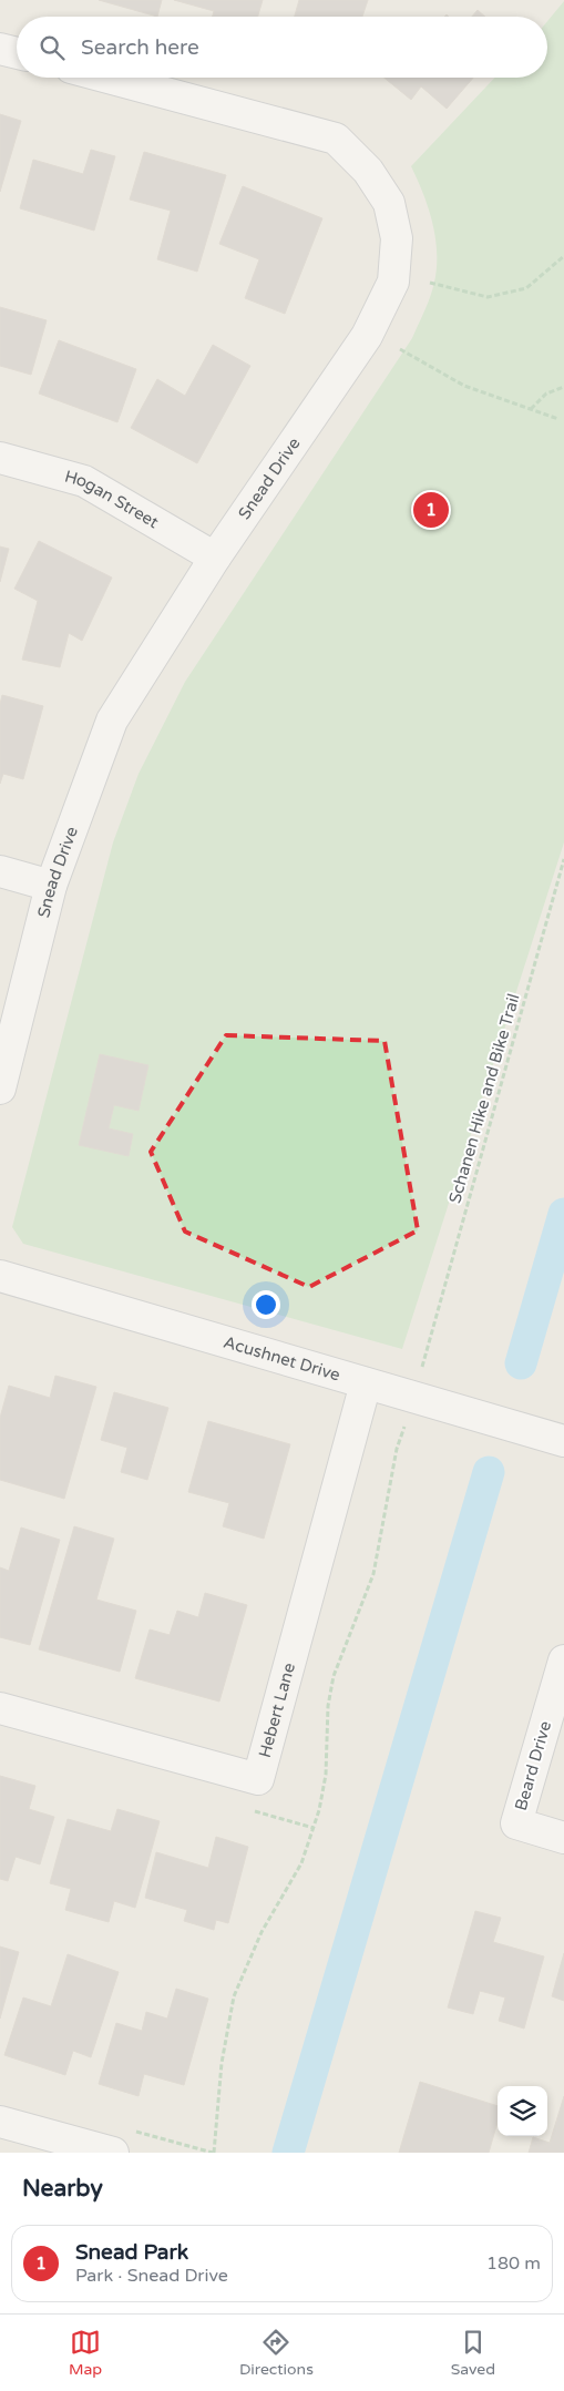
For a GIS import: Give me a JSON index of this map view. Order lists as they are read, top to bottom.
{
  "streets": {
    "street": [
      "Snead Drive",
      "Hogan Street",
      "Acushnet Drive",
      "Hebert Lane",
      "Beard Drive"
    ],
    "path": ["Schanen Hike and Bike Trail"]
  },
  "crossings": [
    ["Snead Drive", "Hogan Street"],
    ["Acushnet Drive", "Hebert Lane"]
  ],
  "page": {
    "search": "Search here",
    "pins": "1",
    "heading": "Nearby",
    "list": [
      {
        "mark": "1",
        "name": "Snead Park",
        "note": "Park · Snead Drive",
        "value": "180 m"
      }
    ],
    "nav": ["Map", "Directions", "Saved"]
  }
}
